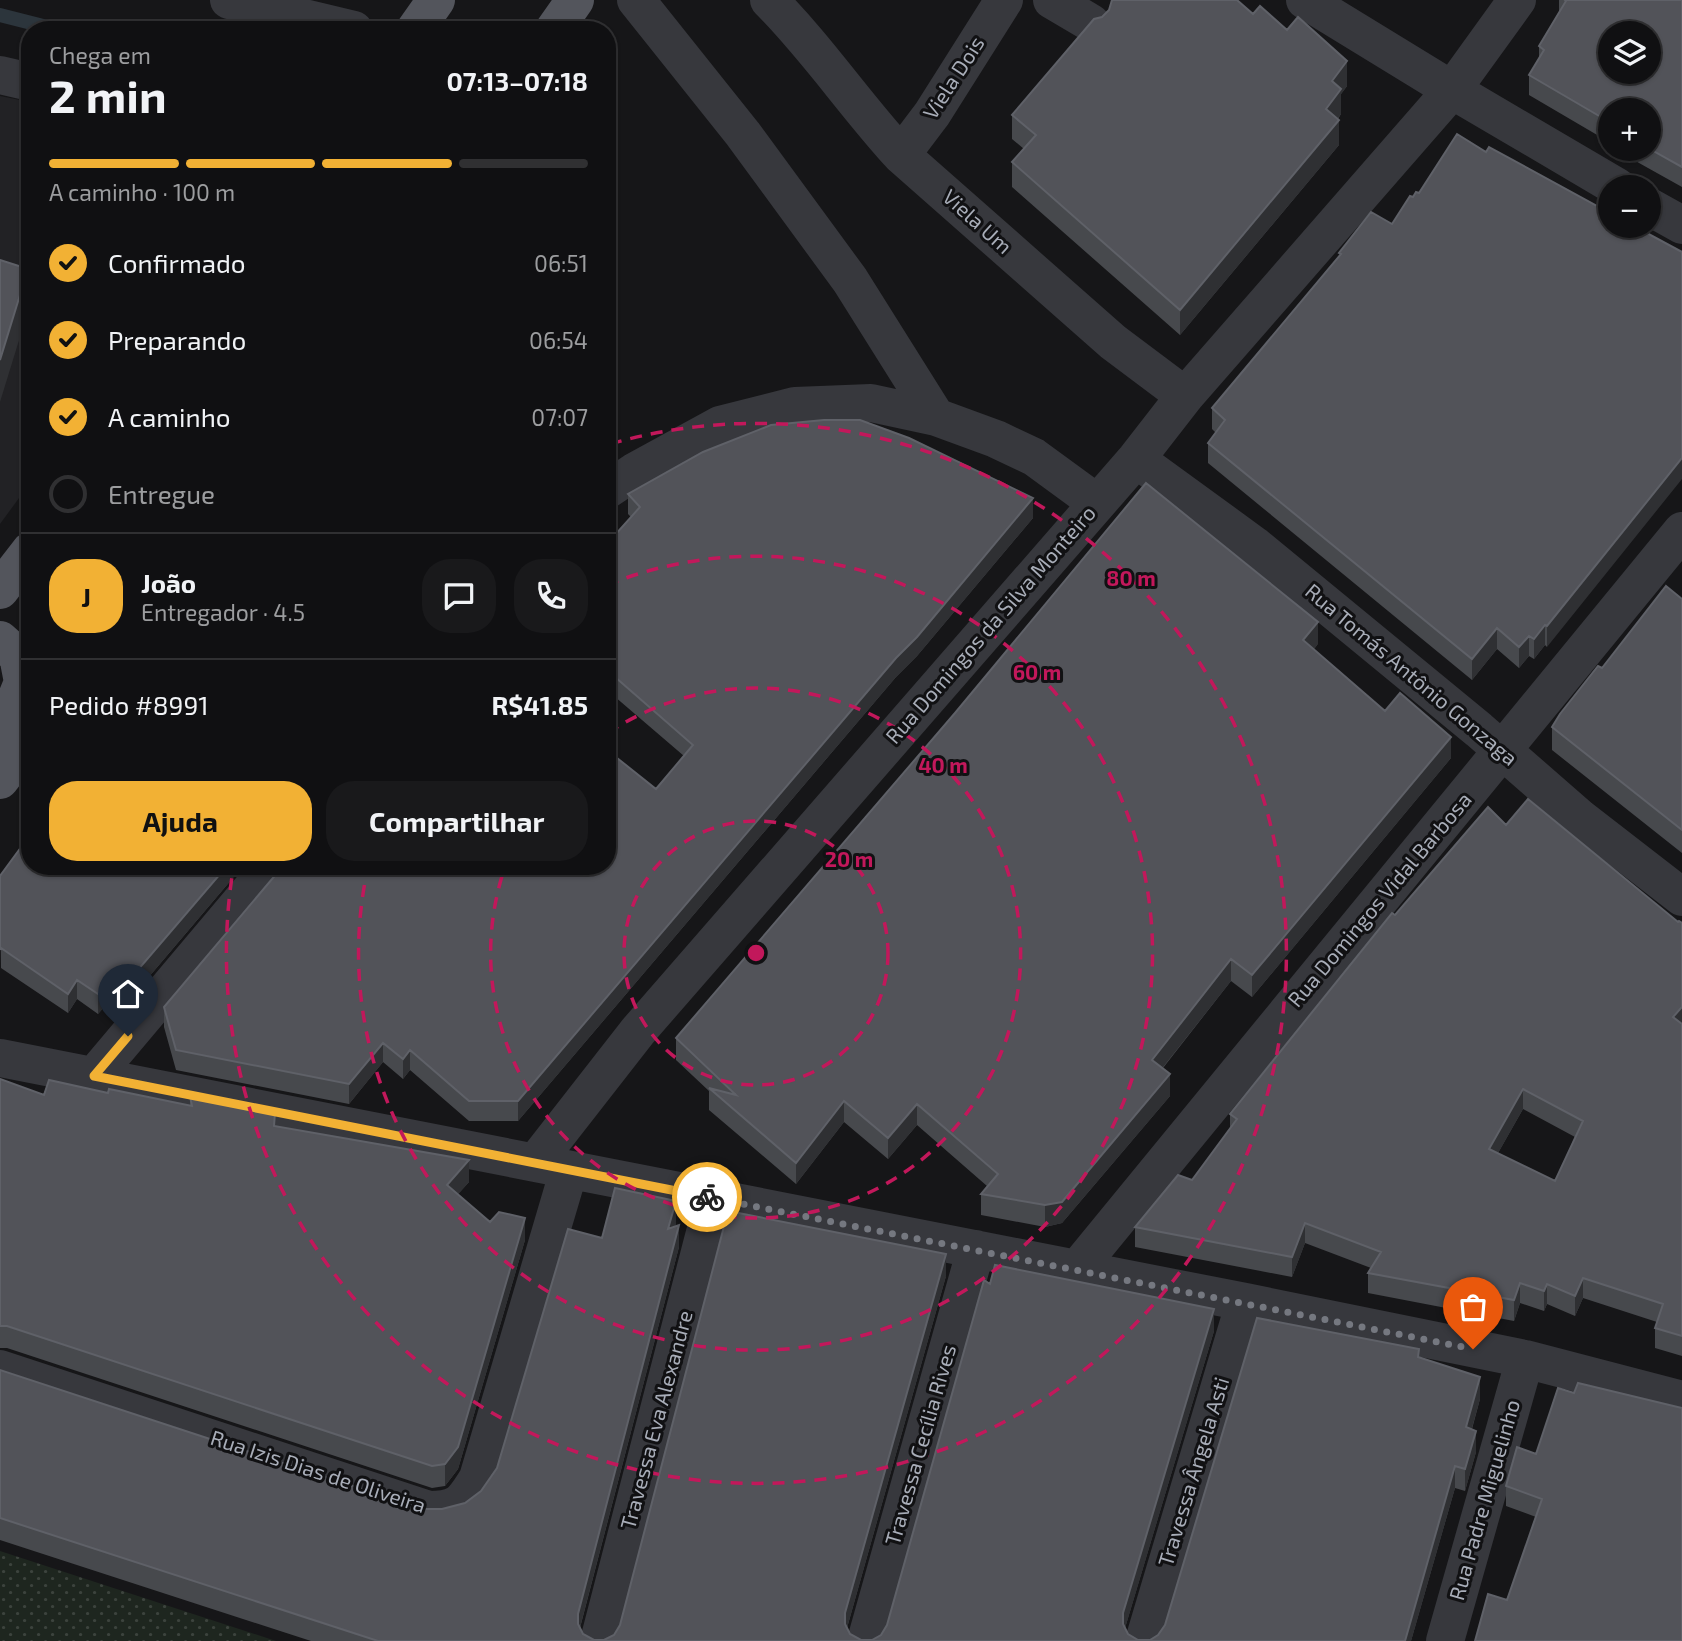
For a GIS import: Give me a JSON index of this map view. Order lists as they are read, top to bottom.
{
  "streets": {
    "street": [
      "Viela Dois",
      "Viela Um",
      "Rua Domingos da Silva Monteiro",
      "Rua Tomás Antônio Gonzaga",
      "Rua Domingos Vidal Barbosa",
      "Travessa Eva Alexandre",
      "Travessa Cecília Rives",
      "Rua Izis Dias de Oliveira",
      "Travessa Ângela Asti",
      "Rua Padre Miguelinho"
    ]
  },
  "crossings": [
    ["Viela Dois", "Viela Um"],
    ["Viela Um", "Rua Domingos da Silva Monteiro"],
    ["Rua Domingos da Silva Monteiro", "Rua Tomás Antônio Gonzaga"],
    ["Rua Domingos da Silva Monteiro", "Rua Izis Dias de Oliveira"],
    ["Rua Tomás Antônio Gonzaga", "Rua Domingos Vidal Barbosa"]
  ],
  "page": {
    "map_buttons": ["+", "−"],
    "heading": ["2 min", "Chega em", "07:13–07:18"],
    "panel": [
      "João",
      "Entregador · 4.5",
      "Pedido #8991",
      "R$41.85"
    ],
    "bar": "A caminho · 100 m",
    "list": [
      ["Confirmado", "06:51"],
      ["Preparando", "06:54"],
      ["A caminho", "07:07"],
      "Entregue"
    ],
    "round": "J",
    "buttons": ["Ajuda", "Compartilhar"]
  },
  "rings": [
    "80 m",
    "60 m",
    "40 m",
    "20 m"
  ]
}
